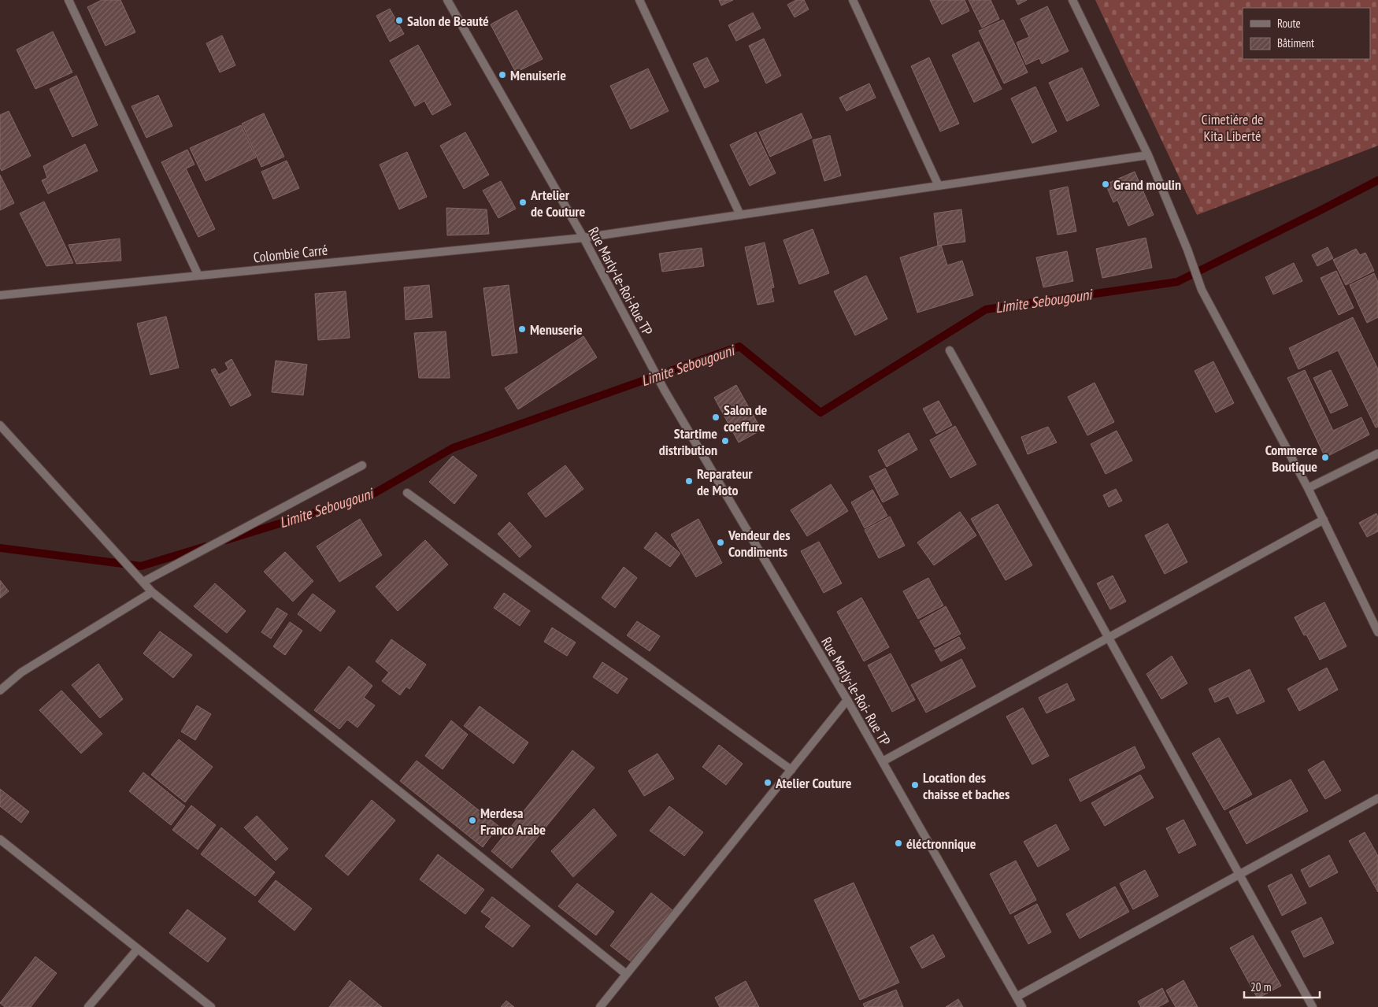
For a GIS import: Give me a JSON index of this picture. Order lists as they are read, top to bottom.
{
  "streets": {
    "street": ["Colombie Carré", "Rue Marly-le-Roi-Rue TP", "Rue Marly-le-Roi- Rue TP"]
  },
  "crossings": [
    ["Colombie Carré", "Rue Marly-le-Roi-Rue TP"],
    ["Rue Marly-le-Roi-Rue TP", "Rue Marly-le-Roi- Rue TP"]
  ],
  "water": ["Limite Sebougouni"],
  "parks": ["Cimetiére de Kita Liberté"],
  "places": [
    "Salon de Beauté",
    "Menuiserie",
    "Grand moulin",
    "Artelier de Couture",
    "Menuserie",
    "Salon de coeffure",
    "Startime distribution",
    "Commerce Boutique",
    "Reparateur de Moto",
    "Vendeur des Condiments",
    "Atelier Couture",
    "Location des chaisse et baches",
    "Merdesa Franco Arabe",
    "éléctronnique"
  ],
  "legend": ["Route", "Bâtiment"],
  "scale_bar": "20 m"
}
